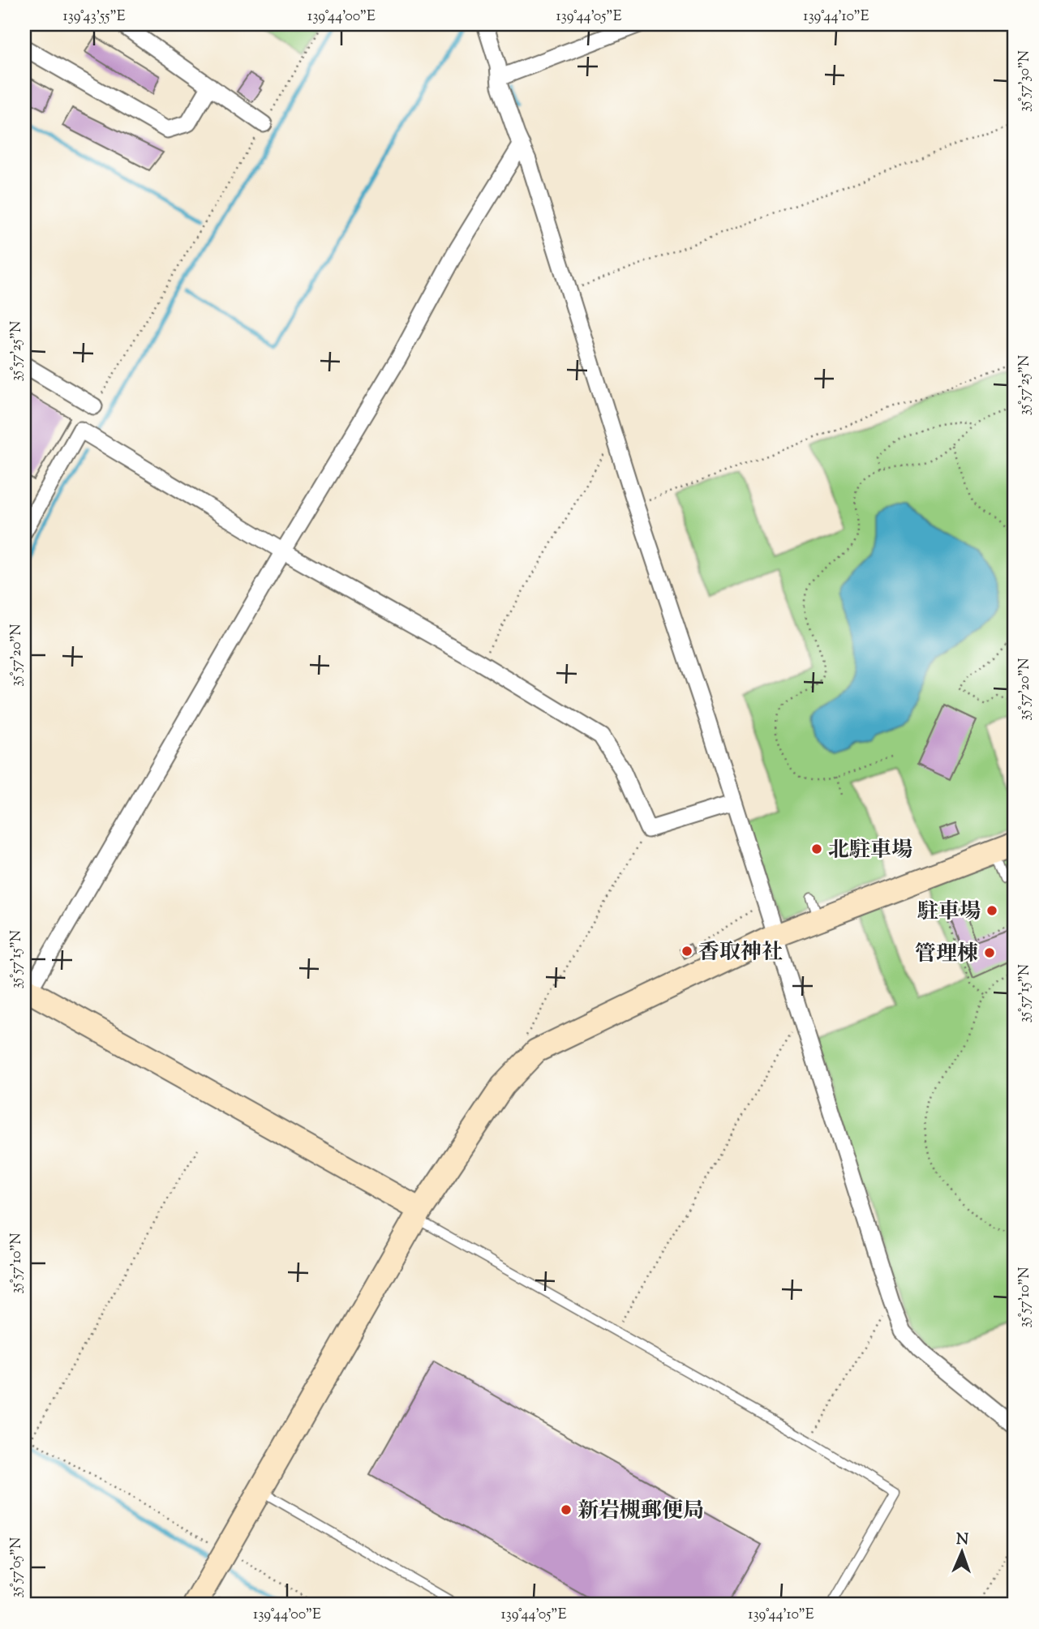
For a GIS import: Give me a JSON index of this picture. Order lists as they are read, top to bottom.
{
  "places": [
    "北駐車場",
    "駐車場",
    "香取神社",
    "管理棟",
    "新岩槻郵便局"
  ],
  "north": "top",
  "coordinates": [
    "139°43'55\"E",
    "139°44'00\"E",
    "139°44'05\"E",
    "139°44'10\"E",
    "35°57'30\"N",
    "35°57'25\"N",
    "35°57'20\"N",
    "35°57'15\"N",
    "35°57'10\"N",
    "35°57'05\"N"
  ]
}
